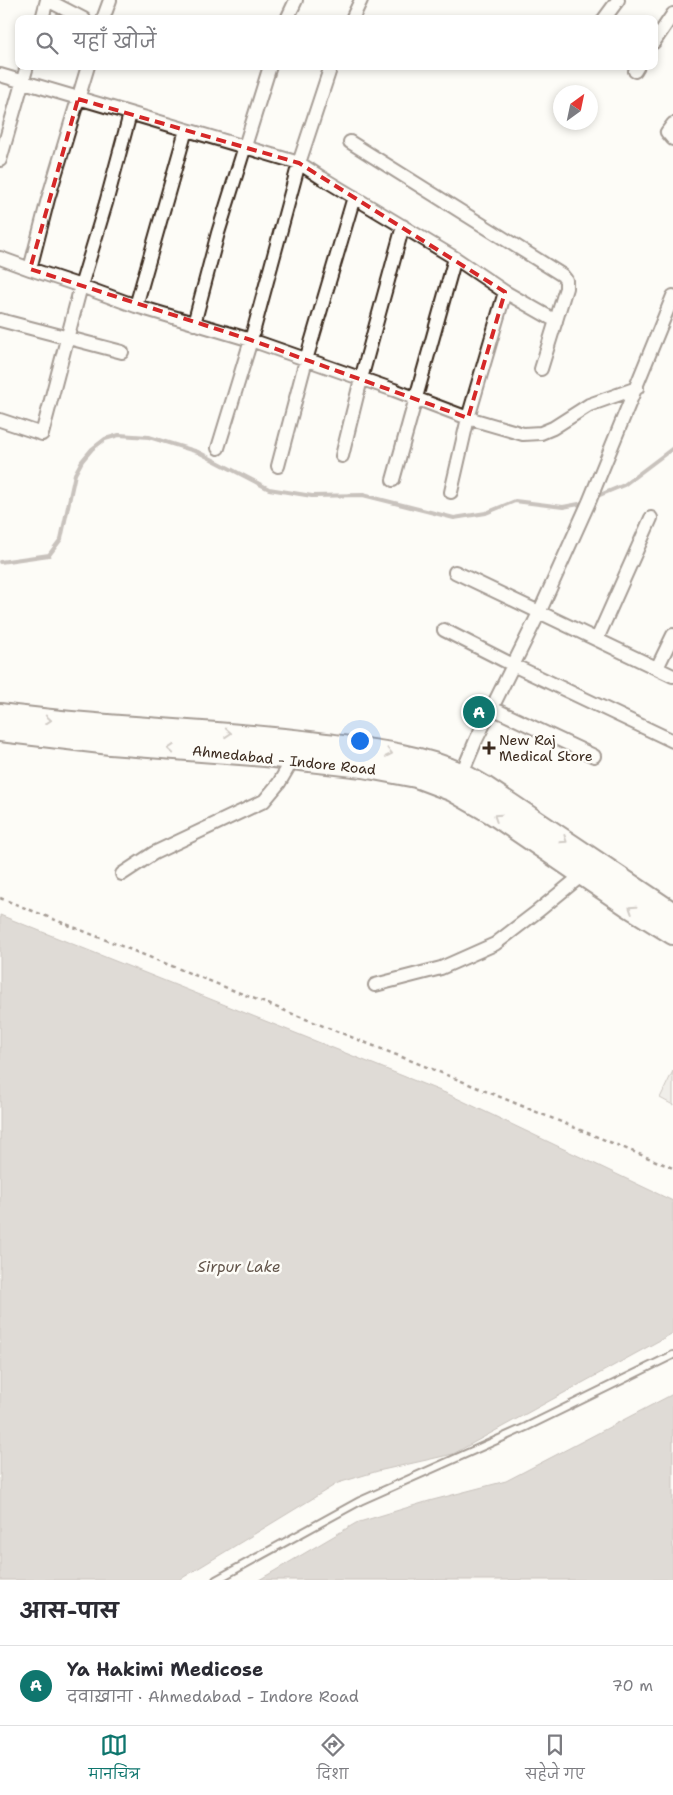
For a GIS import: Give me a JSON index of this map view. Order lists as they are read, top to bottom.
{
  "streets": {
    "highway": ["Ahmedabad - Indore Road"]
  },
  "water": ["Sirpur Lake"],
  "places": {
    "health": ["New Raj Medical Store"]
  },
  "north": "top right",
  "page": {
    "search": "यहाँ खोजें",
    "pins": "A",
    "heading": "आस-पास",
    "list": [
      {
        "mark": "A",
        "name": "Ya Hakimi Medicose",
        "note": "दवाख़ाना · Ahmedabad - Indore Road",
        "value": "70 m"
      }
    ],
    "nav": ["मानचित्र", "दिशा", "सहेजे गए"]
  }
}
